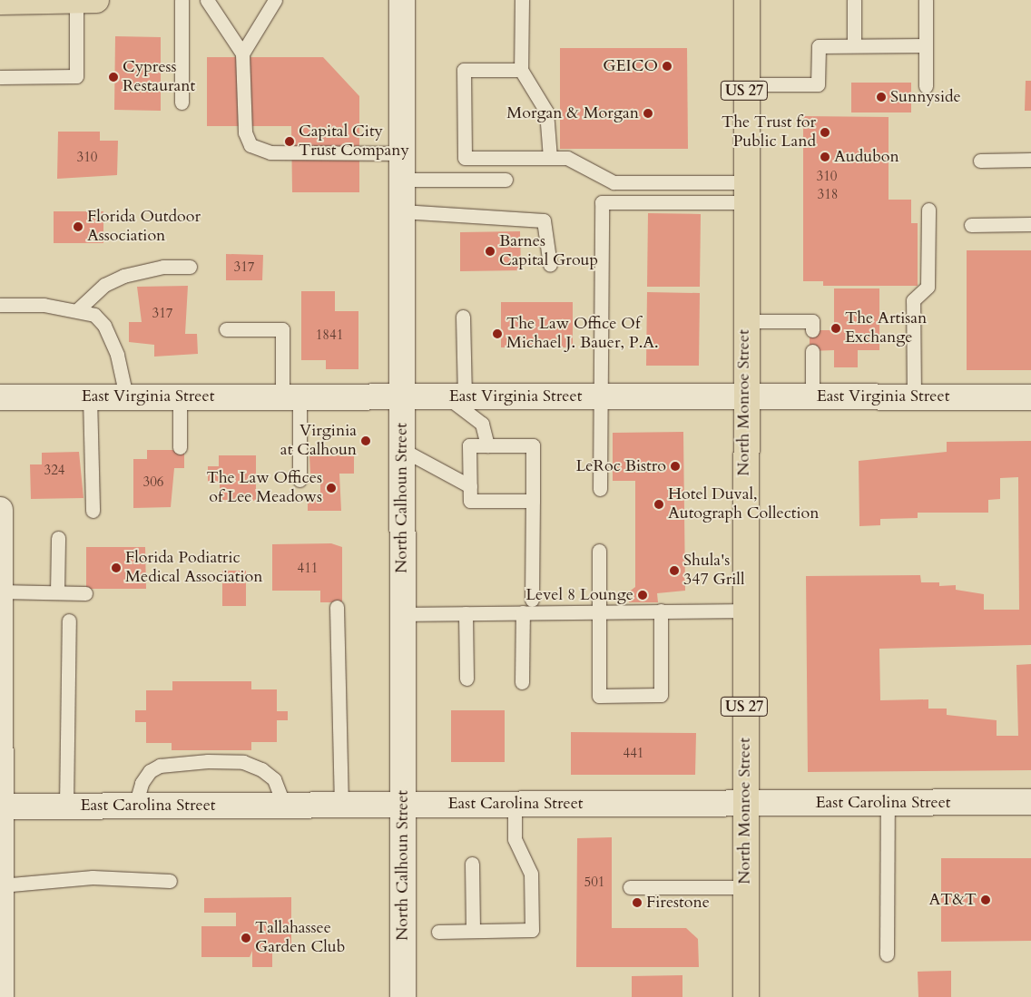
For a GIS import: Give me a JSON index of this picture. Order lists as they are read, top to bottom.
{
  "streets": {
    "main road": ["US 27", "North Monroe Street"],
    "street": ["East Virginia Street", "North Calhoun Street", "East Carolina Street"]
  },
  "crossings": [
    ["East Virginia Street", "North Monroe Street"],
    ["East Virginia Street", "North Calhoun Street"],
    ["North Monroe Street", "East Carolina Street"],
    ["North Calhoun Street", "East Carolina Street"]
  ],
  "places": [
    "GEICO",
    "Cypress Restaurant",
    "Sunnyside",
    "Morgan & Morgan",
    "The Trust for Public Land",
    "Capital City Trust Company",
    "Audubon",
    "Florida Outdoor Association",
    "Barnes Capital Group",
    "The Artisan Exchange",
    "The Law Office Of Michael J. Bauer, P.A.",
    "Virginia at Calhoun",
    "LeRoc Bistro",
    "The Law Offices of Lee Meadows",
    "Hotel Duval, Autograph Collection",
    "Florida Podiatric Medical Association",
    "Shula's 347 Grill",
    "Level 8 Lounge",
    "AT&T",
    "Firestone",
    "Tallahassee Garden Club"
  ],
  "house_numbers": [
    "310",
    "310",
    "318",
    "317",
    "317",
    "1841",
    "324",
    "306",
    "411",
    "441",
    "501"
  ]
}
